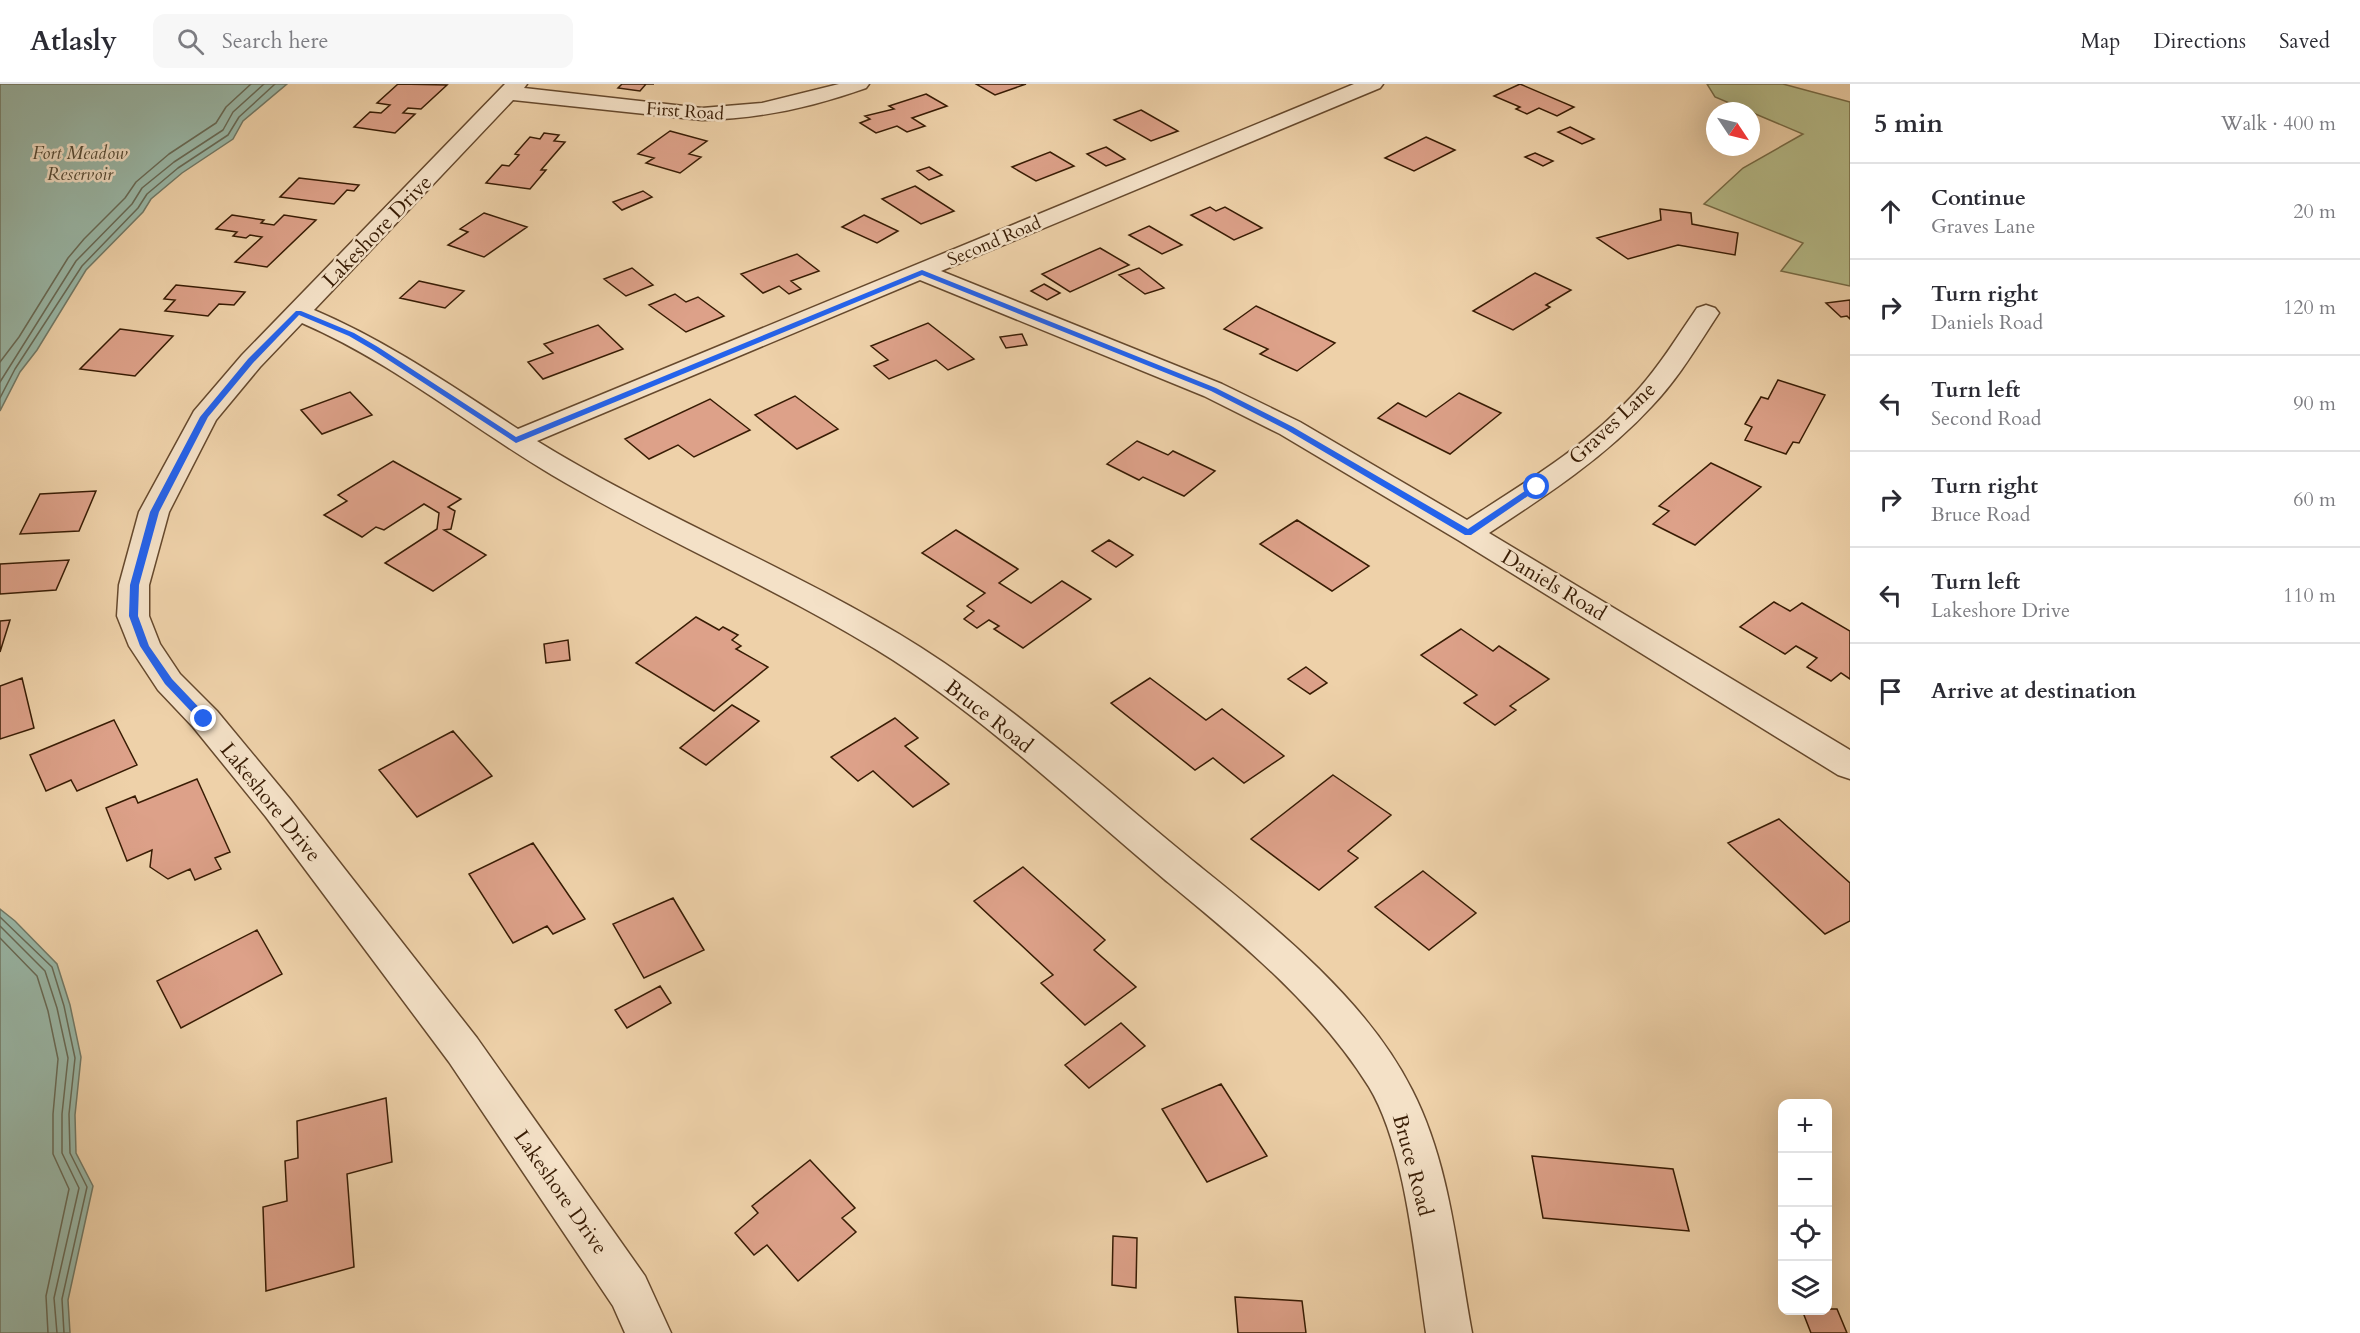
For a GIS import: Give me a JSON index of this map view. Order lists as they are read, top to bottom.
{
  "streets": {
    "street": [
      "First Road",
      "Lakeshore Drive",
      "Second Road",
      "Graves Lane",
      "Daniels Road",
      "Bruce Road"
    ]
  },
  "crossings": [
    ["First Road", "Lakeshore Drive"],
    ["Lakeshore Drive", "Bruce Road"],
    ["Second Road", "Daniels Road"],
    ["Second Road", "Bruce Road"],
    ["Graves Lane", "Daniels Road"]
  ],
  "water": ["Fort Meadow Reservoir"],
  "north": "bottom right",
  "page": {
    "header": "Atlasly",
    "search": "Search here",
    "nav": ["Map", "Directions", "Saved"],
    "heading": ["5 min", "Walk · 400 m"],
    "list": [
      ["Continue", "Graves Lane", "20 m"],
      ["Turn right", "Daniels Road", "120 m"],
      ["Turn left", "Second Road", "90 m"],
      ["Turn right", "Bruce Road", "60 m"],
      ["Turn left", "Lakeshore Drive", "110 m"],
      "Arrive at destination"
    ],
    "map_buttons": ["+", "−"]
  }
}
